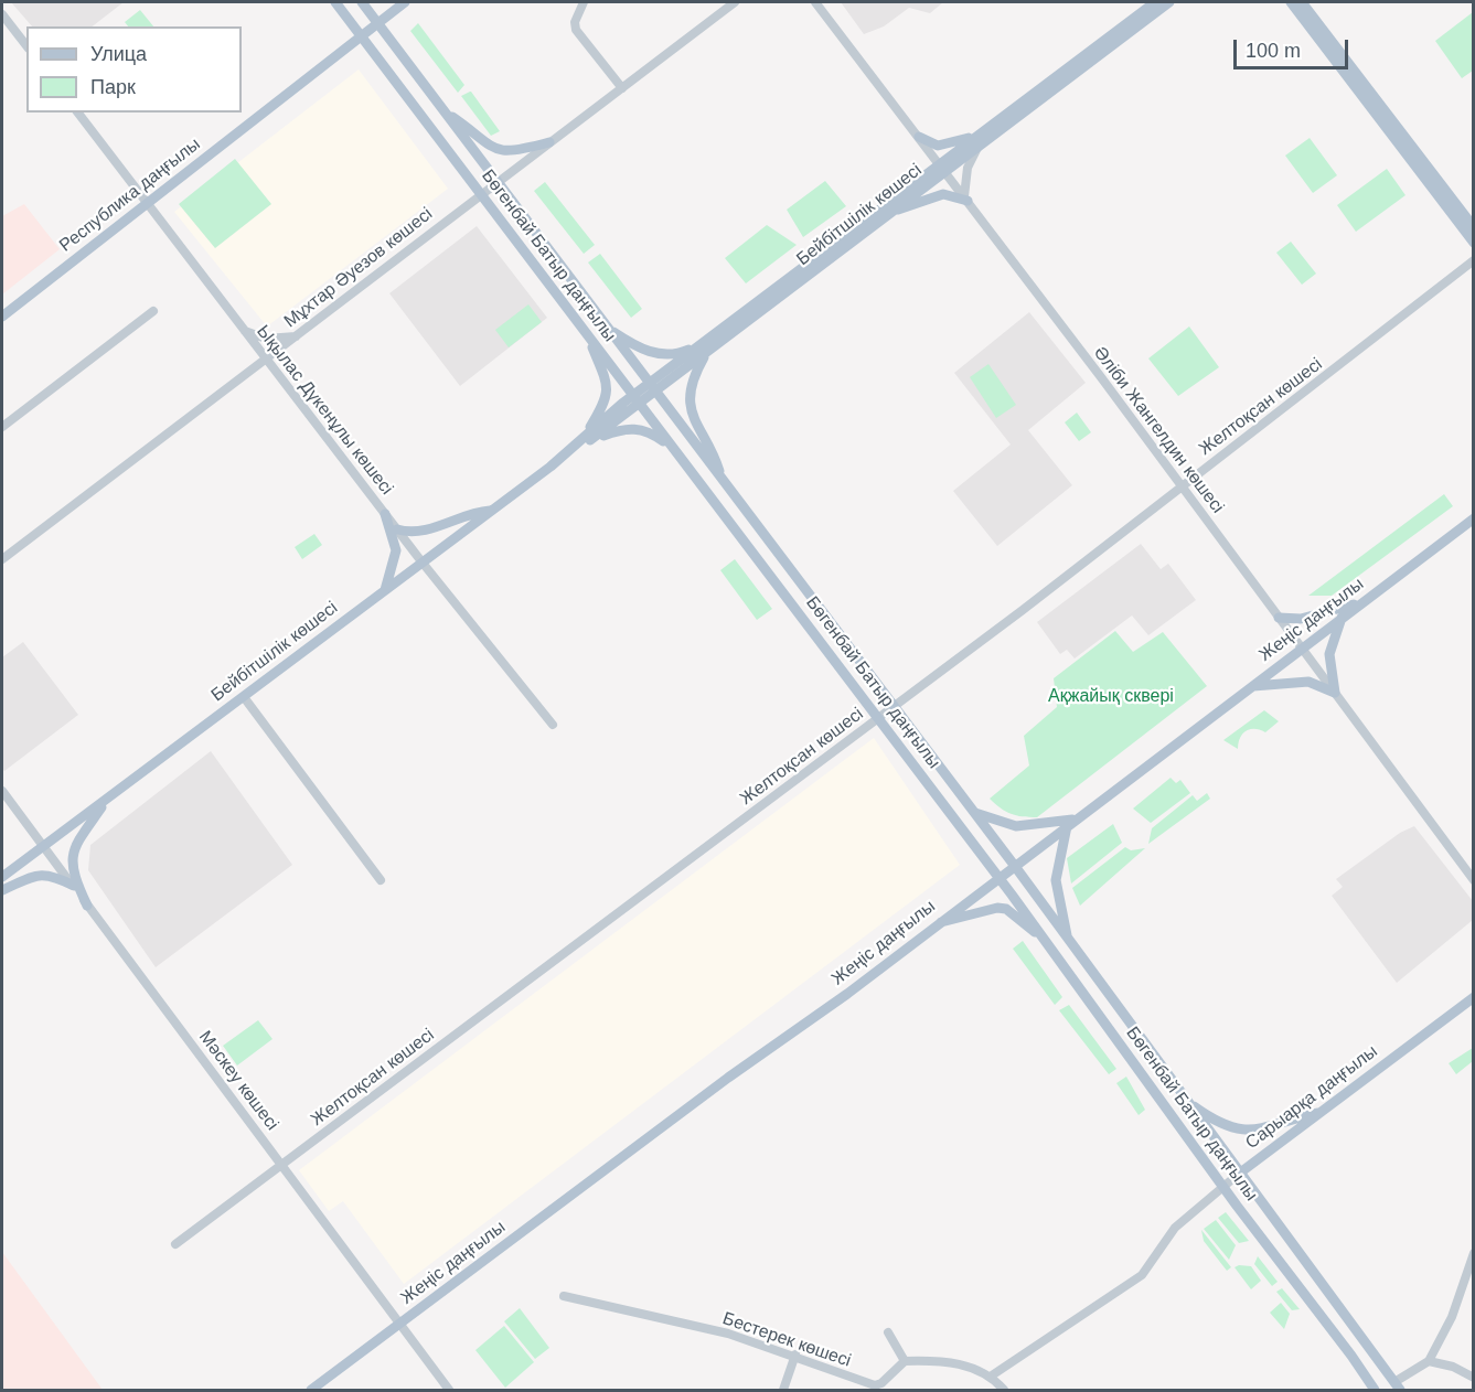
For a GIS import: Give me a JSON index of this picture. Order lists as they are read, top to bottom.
{
  "streets": {
    "main road": [
      "Республика даңғылы",
      "Бейбітшілік көшесі",
      "Бөгенбай Батыр даңғылы",
      "Жеңіс даңғылы",
      "Сарыарқа даңғылы"
    ],
    "street": [
      "Мұхтар Әуезов көшесі",
      "Желтоқсан көшесі",
      "Ықылас Дүкенұлы көшесі",
      "Әліби Жангелдин көшесі",
      "Мәскеу көшесі",
      "Бестерек көшесі"
    ]
  },
  "crossings": [
    ["Республика даңғылы", "Бөгенбай Батыр даңғылы"],
    ["Республика даңғылы", "Ықылас Дүкенұлы көшесі"],
    ["Бейбітшілік көшесі", "Бөгенбай Батыр даңғылы"],
    ["Бейбітшілік көшесі", "Ықылас Дүкенұлы көшесі"],
    ["Бейбітшілік көшесі", "Әліби Жангелдин көшесі"],
    ["Бейбітшілік көшесі", "Мәскеу көшесі"],
    ["Бөгенбай Батыр даңғылы", "Мұхтар Әуезов көшесі"],
    ["Бөгенбай Батыр даңғылы", "Желтоқсан көшесі"],
    ["Бөгенбай Батыр даңғылы", "Жеңіс даңғылы"],
    ["Бөгенбай Батыр даңғылы", "Сарыарқа даңғылы"],
    ["Мұхтар Әуезов көшесі", "Ықылас Дүкенұлы көшесі"],
    ["Желтоқсан көшесі", "Әліби Жангелдин көшесі"],
    ["Желтоқсан көшесі", "Мәскеу көшесі"],
    ["Әліби Жангелдин көшесі", "Жеңіс даңғылы"],
    ["Жеңіс даңғылы", "Мәскеу көшесі"]
  ],
  "parks": ["Ақжайық сквері"],
  "legend": ["Улица", "Парк"],
  "scale_bar": "100 m"
}
